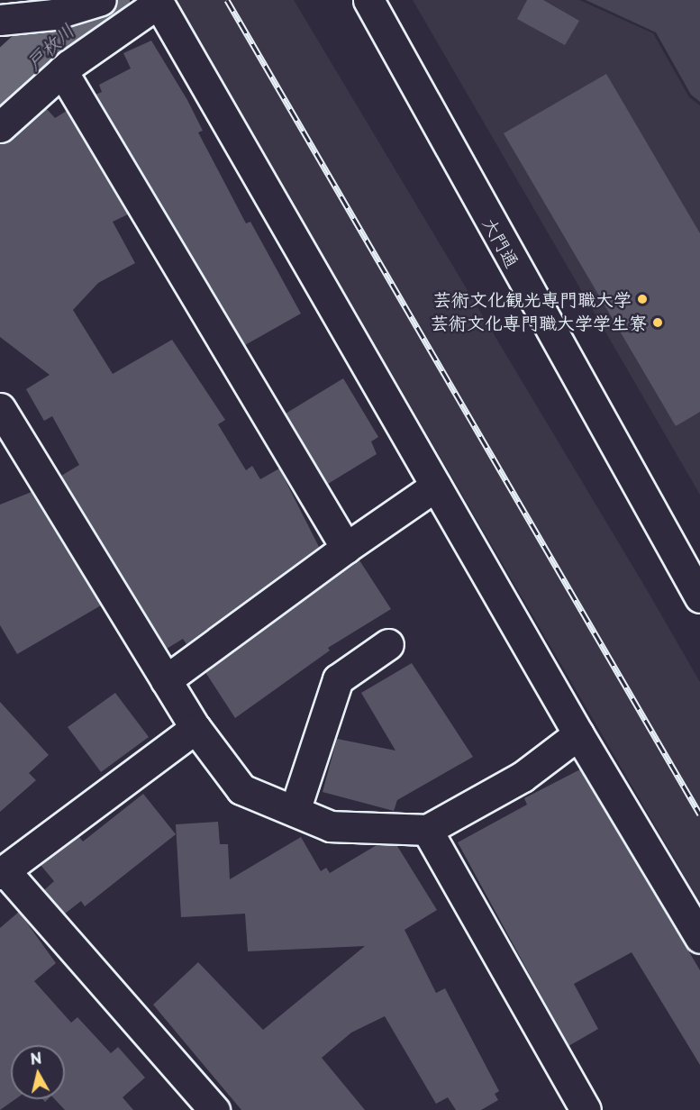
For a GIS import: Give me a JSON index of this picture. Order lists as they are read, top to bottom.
{
  "streets": {
    "street": ["大門通"]
  },
  "water": ["戸枚川"],
  "places": ["芸術文化観光専門職大学", "芸術文化専門職大学学生寮"],
  "north": "top"
}
